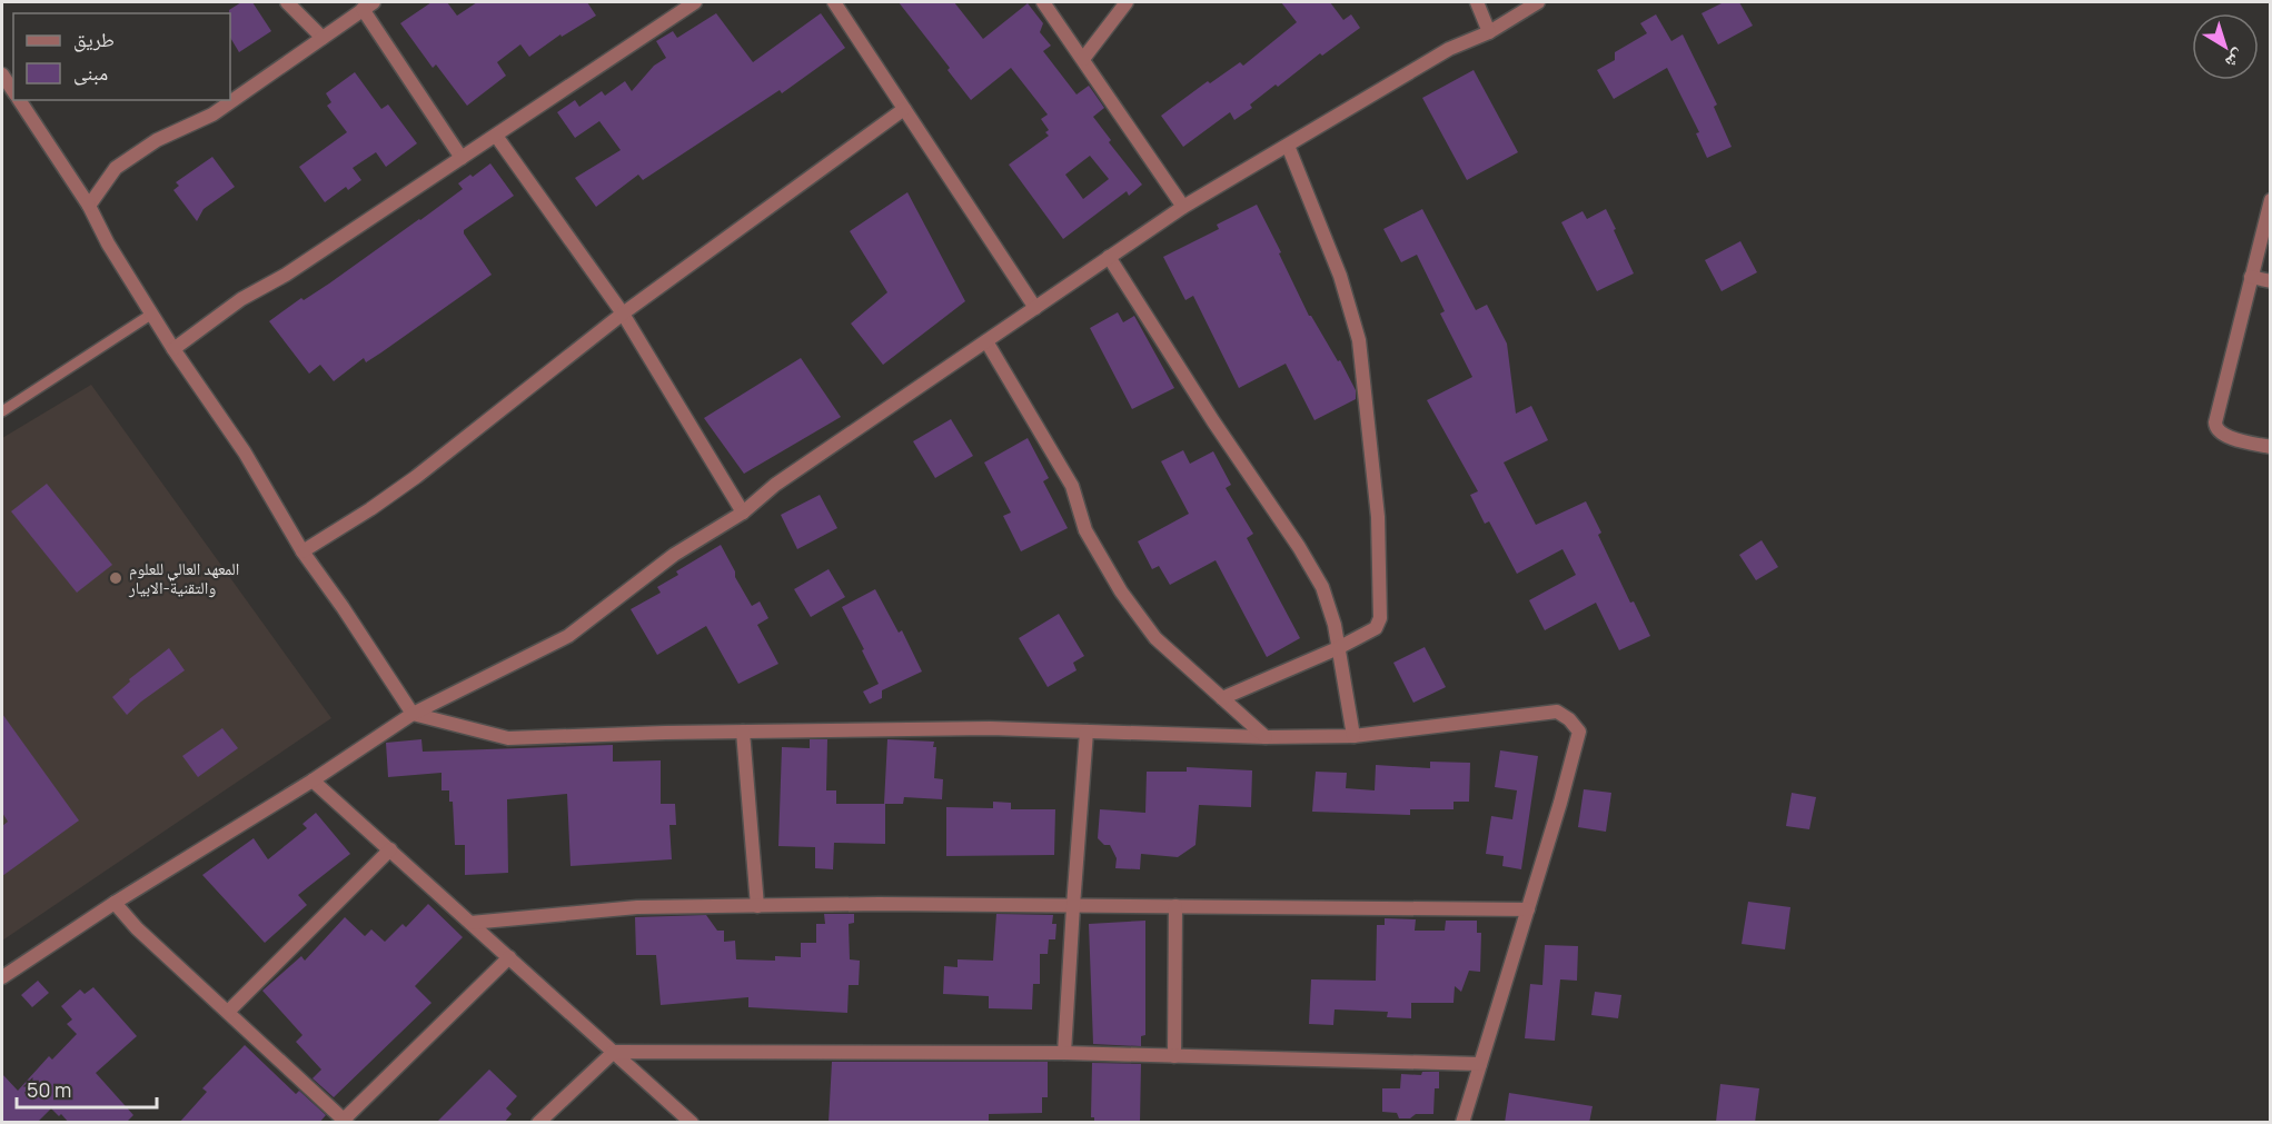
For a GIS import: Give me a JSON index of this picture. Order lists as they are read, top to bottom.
{
  "places": ["المعهد العالي للعلوم والتقنية-الابيار"],
  "legend": ["طريق", "مبنى"],
  "scale_bar": "50 m",
  "north": "bottom right"
}
